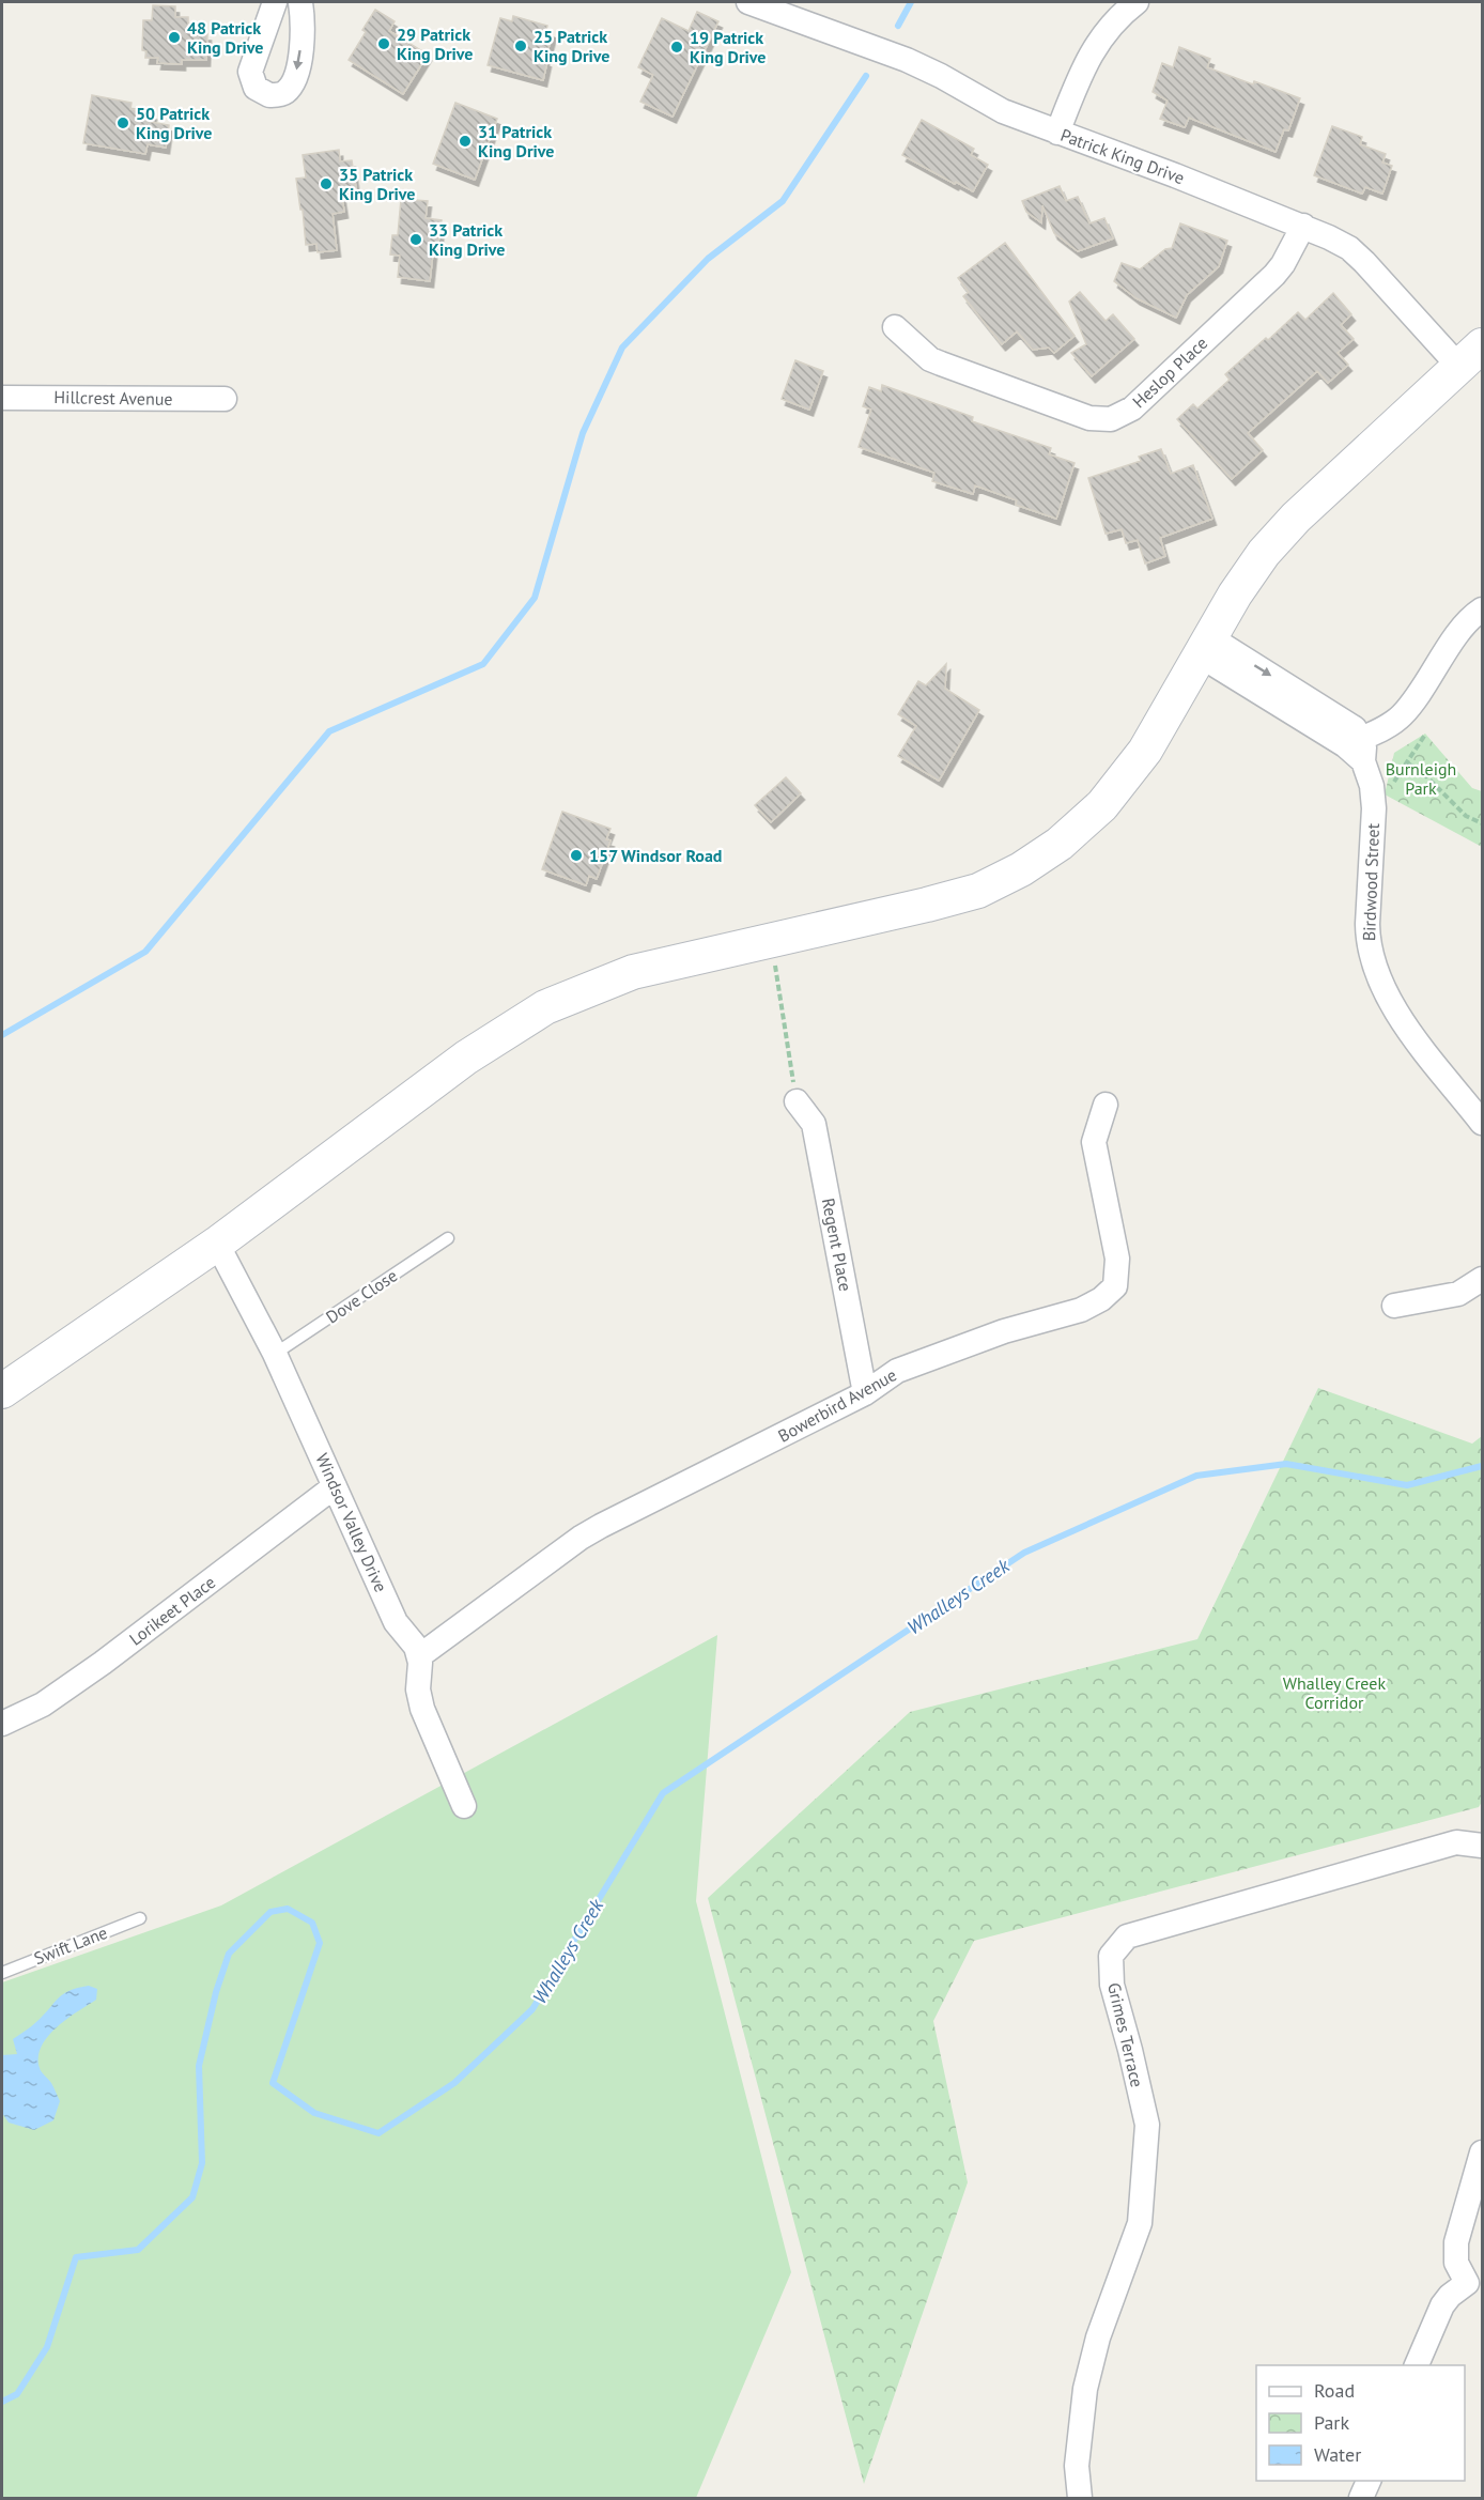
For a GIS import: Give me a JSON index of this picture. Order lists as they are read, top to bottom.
{
  "streets": {
    "street": [
      "Patrick King Drive",
      "Heslop Place",
      "Hillcrest Avenue",
      "Birdwood Street",
      "Regent Place",
      "Bowerbird Avenue",
      "Windsor Valley Drive",
      "Lorikeet Place",
      "Grimes Terrace"
    ],
    "lane": ["Dove Close", "Swift Lane"]
  },
  "crossings": [
    ["Patrick King Drive", "Heslop Place"],
    ["Regent Place", "Bowerbird Avenue"],
    ["Dove Close", "Windsor Valley Drive"],
    ["Bowerbird Avenue", "Windsor Valley Drive"],
    ["Windsor Valley Drive", "Lorikeet Place"]
  ],
  "water": ["Whalleys Creek"],
  "parks": ["Burnleigh Park", "Whalley Creek Corridor"],
  "places": [
    "48 Patrick King Drive",
    "29 Patrick King Drive",
    "25 Patrick King Drive",
    "19 Patrick King Drive",
    "50 Patrick King Drive",
    "31 Patrick King Drive",
    "35 Patrick King Drive",
    "33 Patrick King Drive",
    "157 Windsor Road"
  ],
  "legend": ["Road", "Park", "Water"]
}
